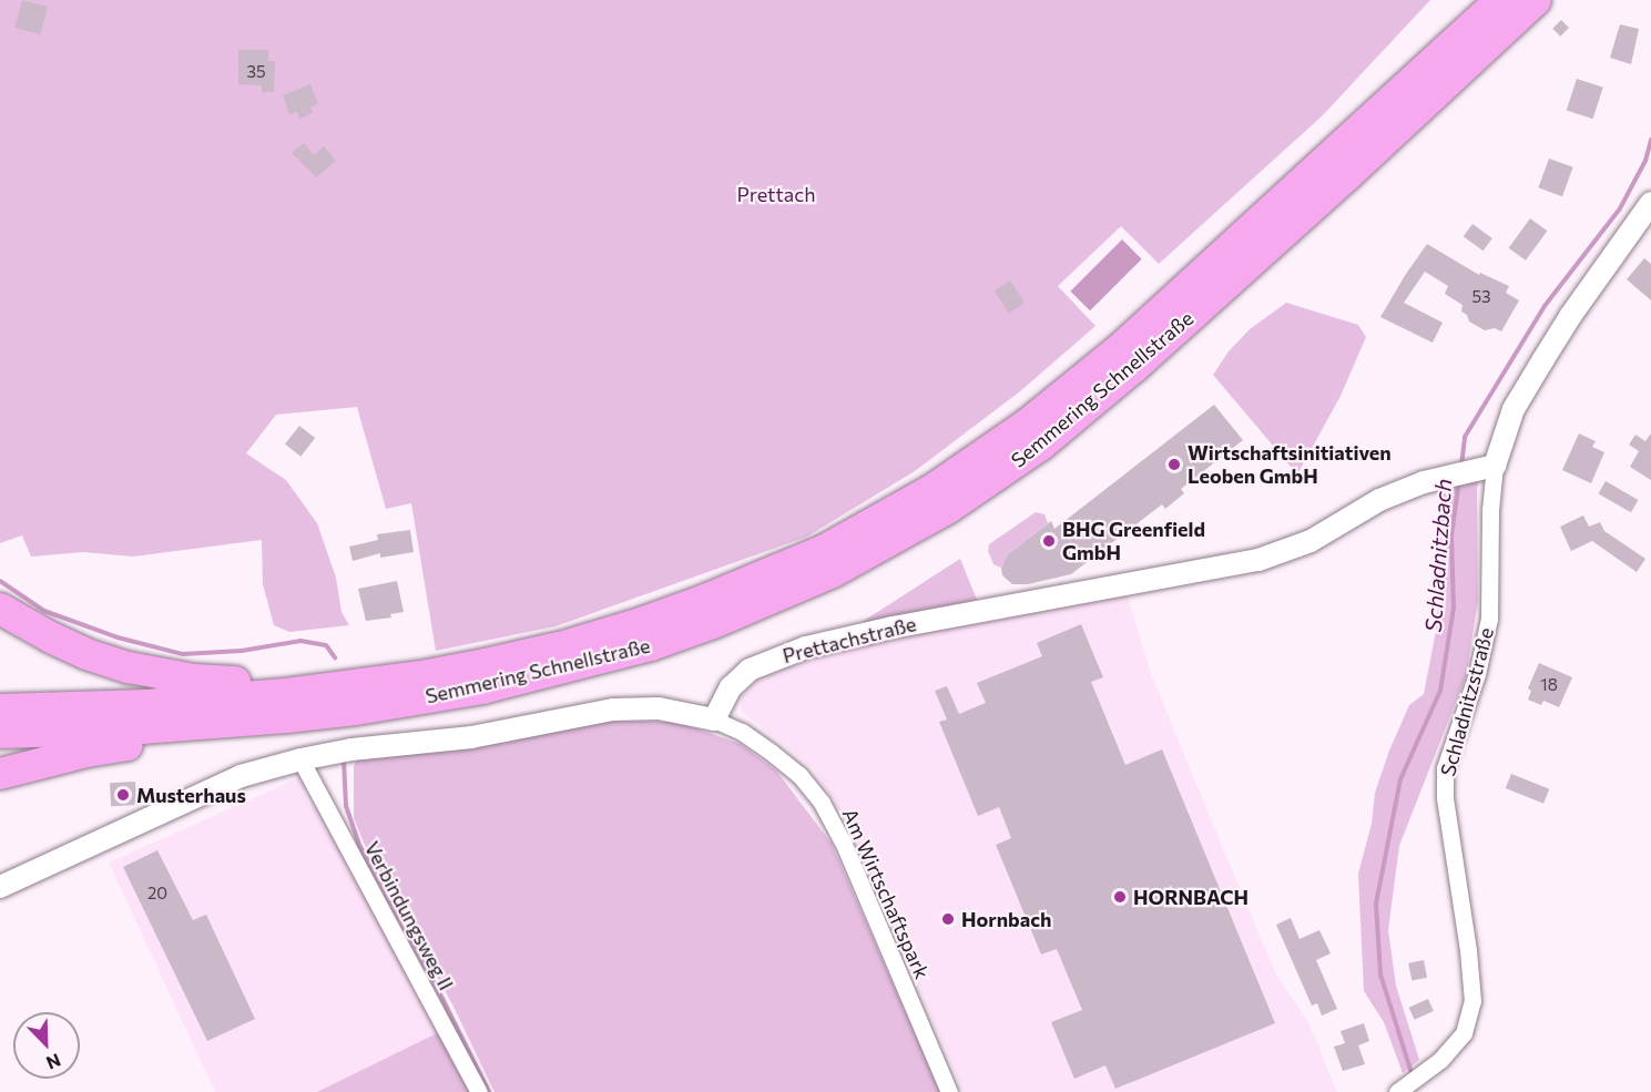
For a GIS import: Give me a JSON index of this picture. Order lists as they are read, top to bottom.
{
  "streets": {
    "highway": ["Semmering Schnellstraße"],
    "street": [
      "Prettachstraße",
      "Schladnitzstraße",
      "Am Wirtschaftspark",
      "Verbindungsweg II"
    ]
  },
  "crossings": [
    ["Prettachstraße", "Schladnitzstraße"],
    ["Prettachstraße", "Am Wirtschaftspark"]
  ],
  "water": ["Schladnitzbach"],
  "parks": ["Prettach"],
  "places": [
    "Wirtschaftsinitiativen Leoben GmbH",
    "BHG Greenfield GmbH",
    "Musterhaus",
    "HORNBACH",
    "Hornbach"
  ],
  "house_numbers": [
    "35",
    "53",
    "18",
    "20"
  ],
  "north": "bottom right"
}
